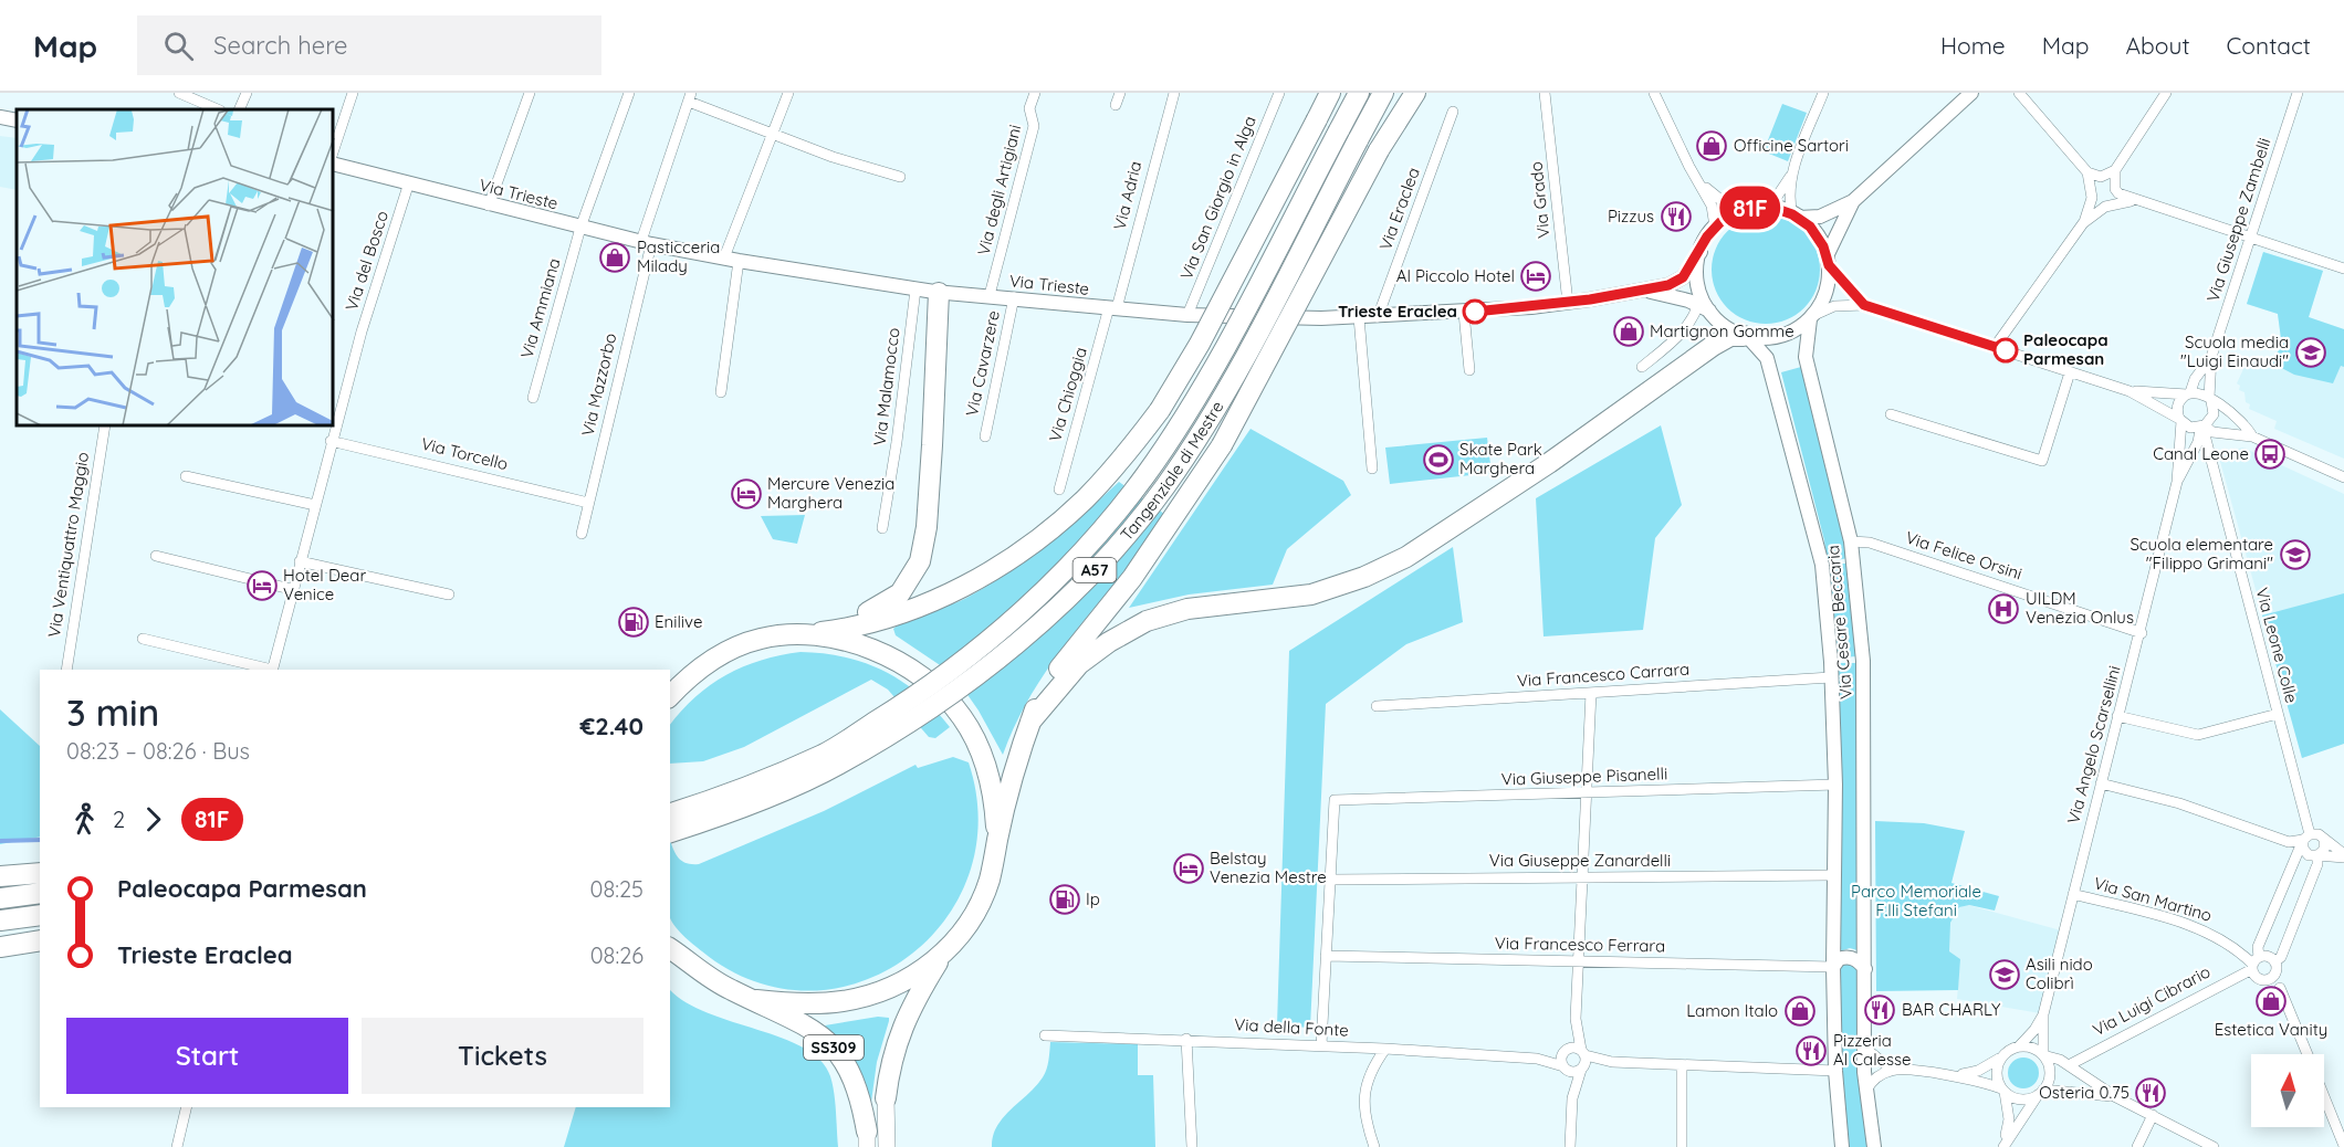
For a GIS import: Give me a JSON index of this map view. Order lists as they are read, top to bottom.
{
  "streets": {
    "highway": ["Tangenziale di Mestre", "A57", "SS309"],
    "street": [
      "Via degli Artigiani",
      "Via Trieste",
      "Via Adria",
      "Via San Giorgio in Alga",
      "Via Grado",
      "Via Eraclea",
      "Via Giuseppe Zambelli",
      "Via del Bosco",
      "Via Ammiana",
      "Via Cavarzere",
      "Via Mazzorbo",
      "Via Malamocco",
      "Via Chioggia",
      "Via Torcello",
      "Via Ventiquattro Maggio",
      "Via Felice Orsini",
      "Via Cesare Beccaria",
      "Via Leone Colle",
      "Via Francesco Carrara",
      "Via Angelo Scarsellini",
      "Via Giuseppe Pisanelli",
      "Via Giuseppe Zanardelli",
      "Via San Martino",
      "Via Francesco Ferrara",
      "Via Luigi Cibrario",
      "Via della Fonte"
    ]
  },
  "crossings": [
    ["Via degli Artigiani", "Via Trieste"],
    ["Via Trieste", "Via Adria"],
    ["Via Trieste", "Via San Giorgio in Alga"],
    ["Via Trieste", "Via Grado"],
    ["Via Trieste", "Via Eraclea"],
    ["Via Trieste", "Via del Bosco"],
    ["Via Trieste", "Via Ammiana"],
    ["Via Trieste", "Via Cavarzere"],
    ["Via Trieste", "Via Mazzorbo"],
    ["Via Trieste", "Via Malamocco"],
    ["Via Trieste", "Via Chioggia"],
    ["Via Trieste", "Via Cesare Beccaria"],
    ["Via Adria", "Via Chioggia"],
    ["Via Giuseppe Zambelli", "Via Leone Colle"],
    ["Via Giuseppe Zambelli", "Via Angelo Scarsellini"],
    ["Via del Bosco", "Via Torcello"],
    ["Via Mazzorbo", "Via Torcello"],
    ["Via Felice Orsini", "Via Cesare Beccaria"],
    ["Via Felice Orsini", "Via Angelo Scarsellini"],
    ["Via Cesare Beccaria", "Via Francesco Carrara"],
    ["Via Cesare Beccaria", "Via Giuseppe Pisanelli"],
    ["Via Cesare Beccaria", "Via Giuseppe Zanardelli"],
    ["Via Cesare Beccaria", "Via Francesco Ferrara"],
    ["Via Leone Colle", "Via Angelo Scarsellini"],
    ["Via Angelo Scarsellini", "Via San Martino"],
    ["Via Giuseppe Pisanelli", "Via Giuseppe Zanardelli"],
    ["Via San Martino", "Via Luigi Cibrario"]
  ],
  "parks": ["Parco Memoriale F.lli Stefani"],
  "places": {
    "shop": [
      "Officine Sartori",
      "Pasticceria Milady",
      "Martignon Gomme",
      "Estetica Vanity",
      "Lamon Italo"
    ],
    "restaurant": [
      "Pizzus",
      "BAR CHARLY",
      "Pizzeria Al Calesse",
      "Osteria 0.75"
    ],
    "hotel": [
      "Al Piccolo Hotel",
      "Mercure Venezia Marghera",
      "Hotel Dear Venice",
      "Belstay Venezia Mestre"
    ],
    "other": ["Trieste Eraclea", "Paleocapa Parmesan"],
    "school or university": ["Scuola media \"Luigi Einaudi\"", "Scuola elementare \"Filippo Grimani\"", "Asili nido Colibrì"],
    "bus stop": ["Canal Leone"],
    "sports": ["Skate Park Marghera"],
    "hospital": ["UILDM Venezia Onlus"],
    "fuel station": ["Enilive", "Ip"]
  },
  "lines": ["bus line 81F"],
  "north": "top",
  "page": {
    "header": "Map",
    "search": "Search here",
    "nav": [
      "Home",
      "Map",
      "About",
      "Contact"
    ],
    "on_map": "81F",
    "heading": ["3 min", "08:23 – 08:26 · Bus", "€2.40"],
    "legs": ["2", "81F"],
    "list": [
      {
        "name": "Paleocapa Parmesan",
        "value": "08:25"
      },
      {
        "name": "Trieste Eraclea",
        "value": "08:26"
      }
    ],
    "buttons": ["Start", "Tickets"]
  }
}
